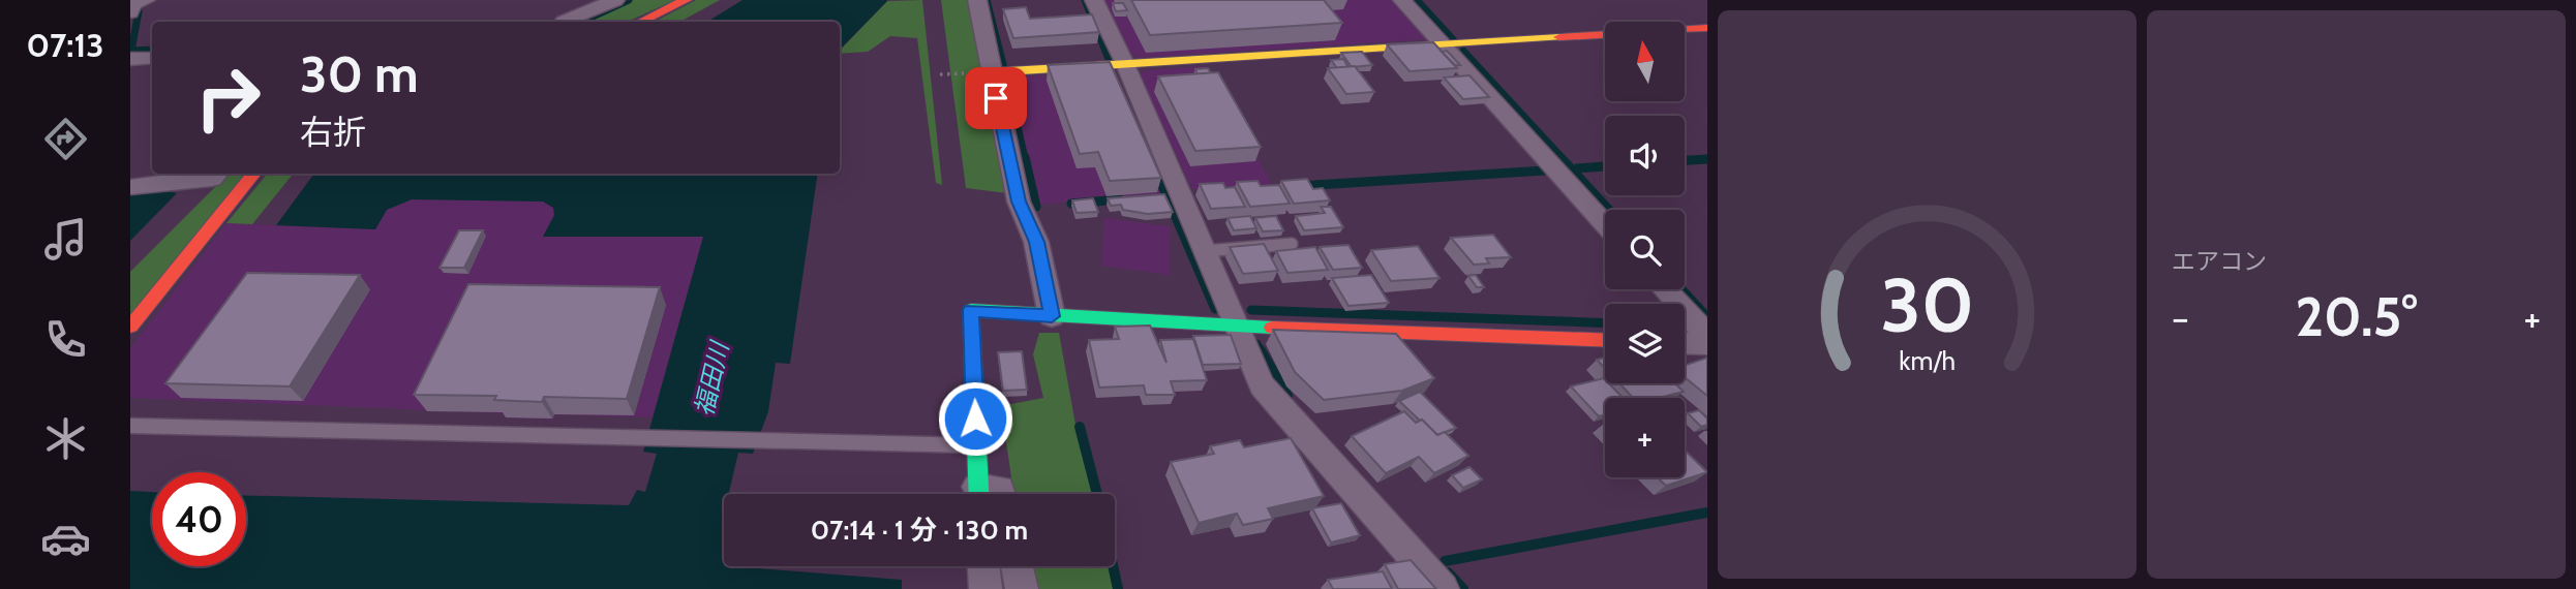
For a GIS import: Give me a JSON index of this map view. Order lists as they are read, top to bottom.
{
  "water": ["福田川"],
  "north": "top",
  "page": {
    "tabs": "07:13",
    "tile": "エアコン",
    "map_buttons": "+",
    "turn": ["30 m", "右折"],
    "heat": ["−", "20.5°", "+"],
    "limit": "40",
    "trip": "07:14 · 1 分 · 130 m",
    "gauge": ["30", "km/h"]
  }
}
